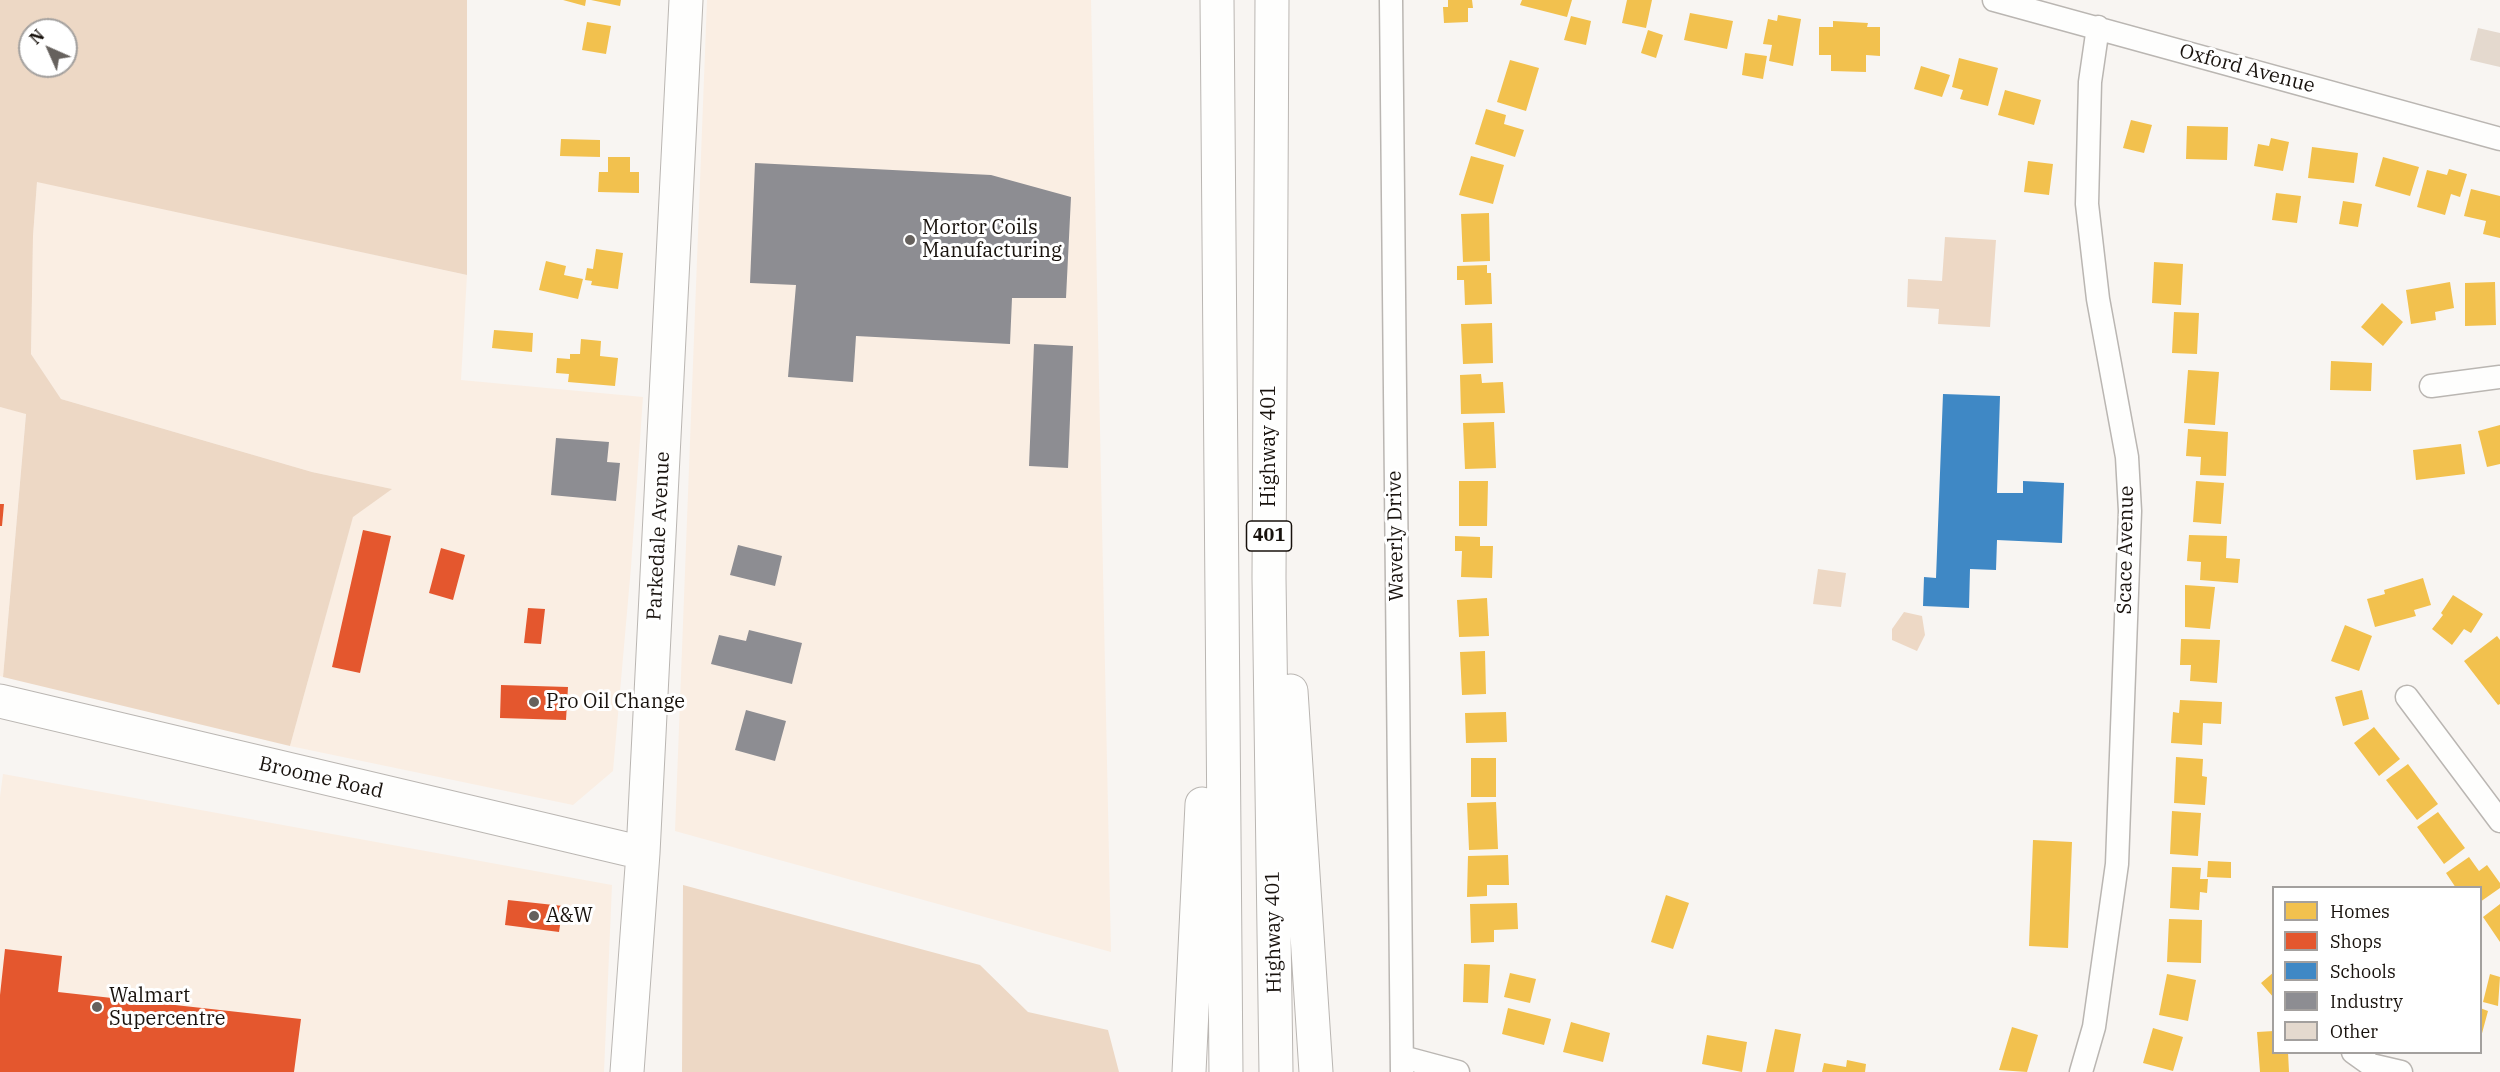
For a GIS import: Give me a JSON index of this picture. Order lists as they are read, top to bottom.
{
  "streets": {
    "main road": [
      "Highway 401",
      "Parkedale Avenue",
      "401",
      "Broome Road"
    ],
    "street": ["Oxford Avenue", "Waverly Drive", "Scace Avenue"]
  },
  "crossings": [
    ["Oxford Avenue", "Scace Avenue"],
    ["Parkedale Avenue", "Broome Road"]
  ],
  "places": [
    "Mortor Coils Manufacturing",
    "Pro Oil Change",
    "A&W",
    "Walmart Supercentre"
  ],
  "legend": [
    "Homes",
    "Shops",
    "Schools",
    "Industry",
    "Other"
  ],
  "north": "top left"
}
